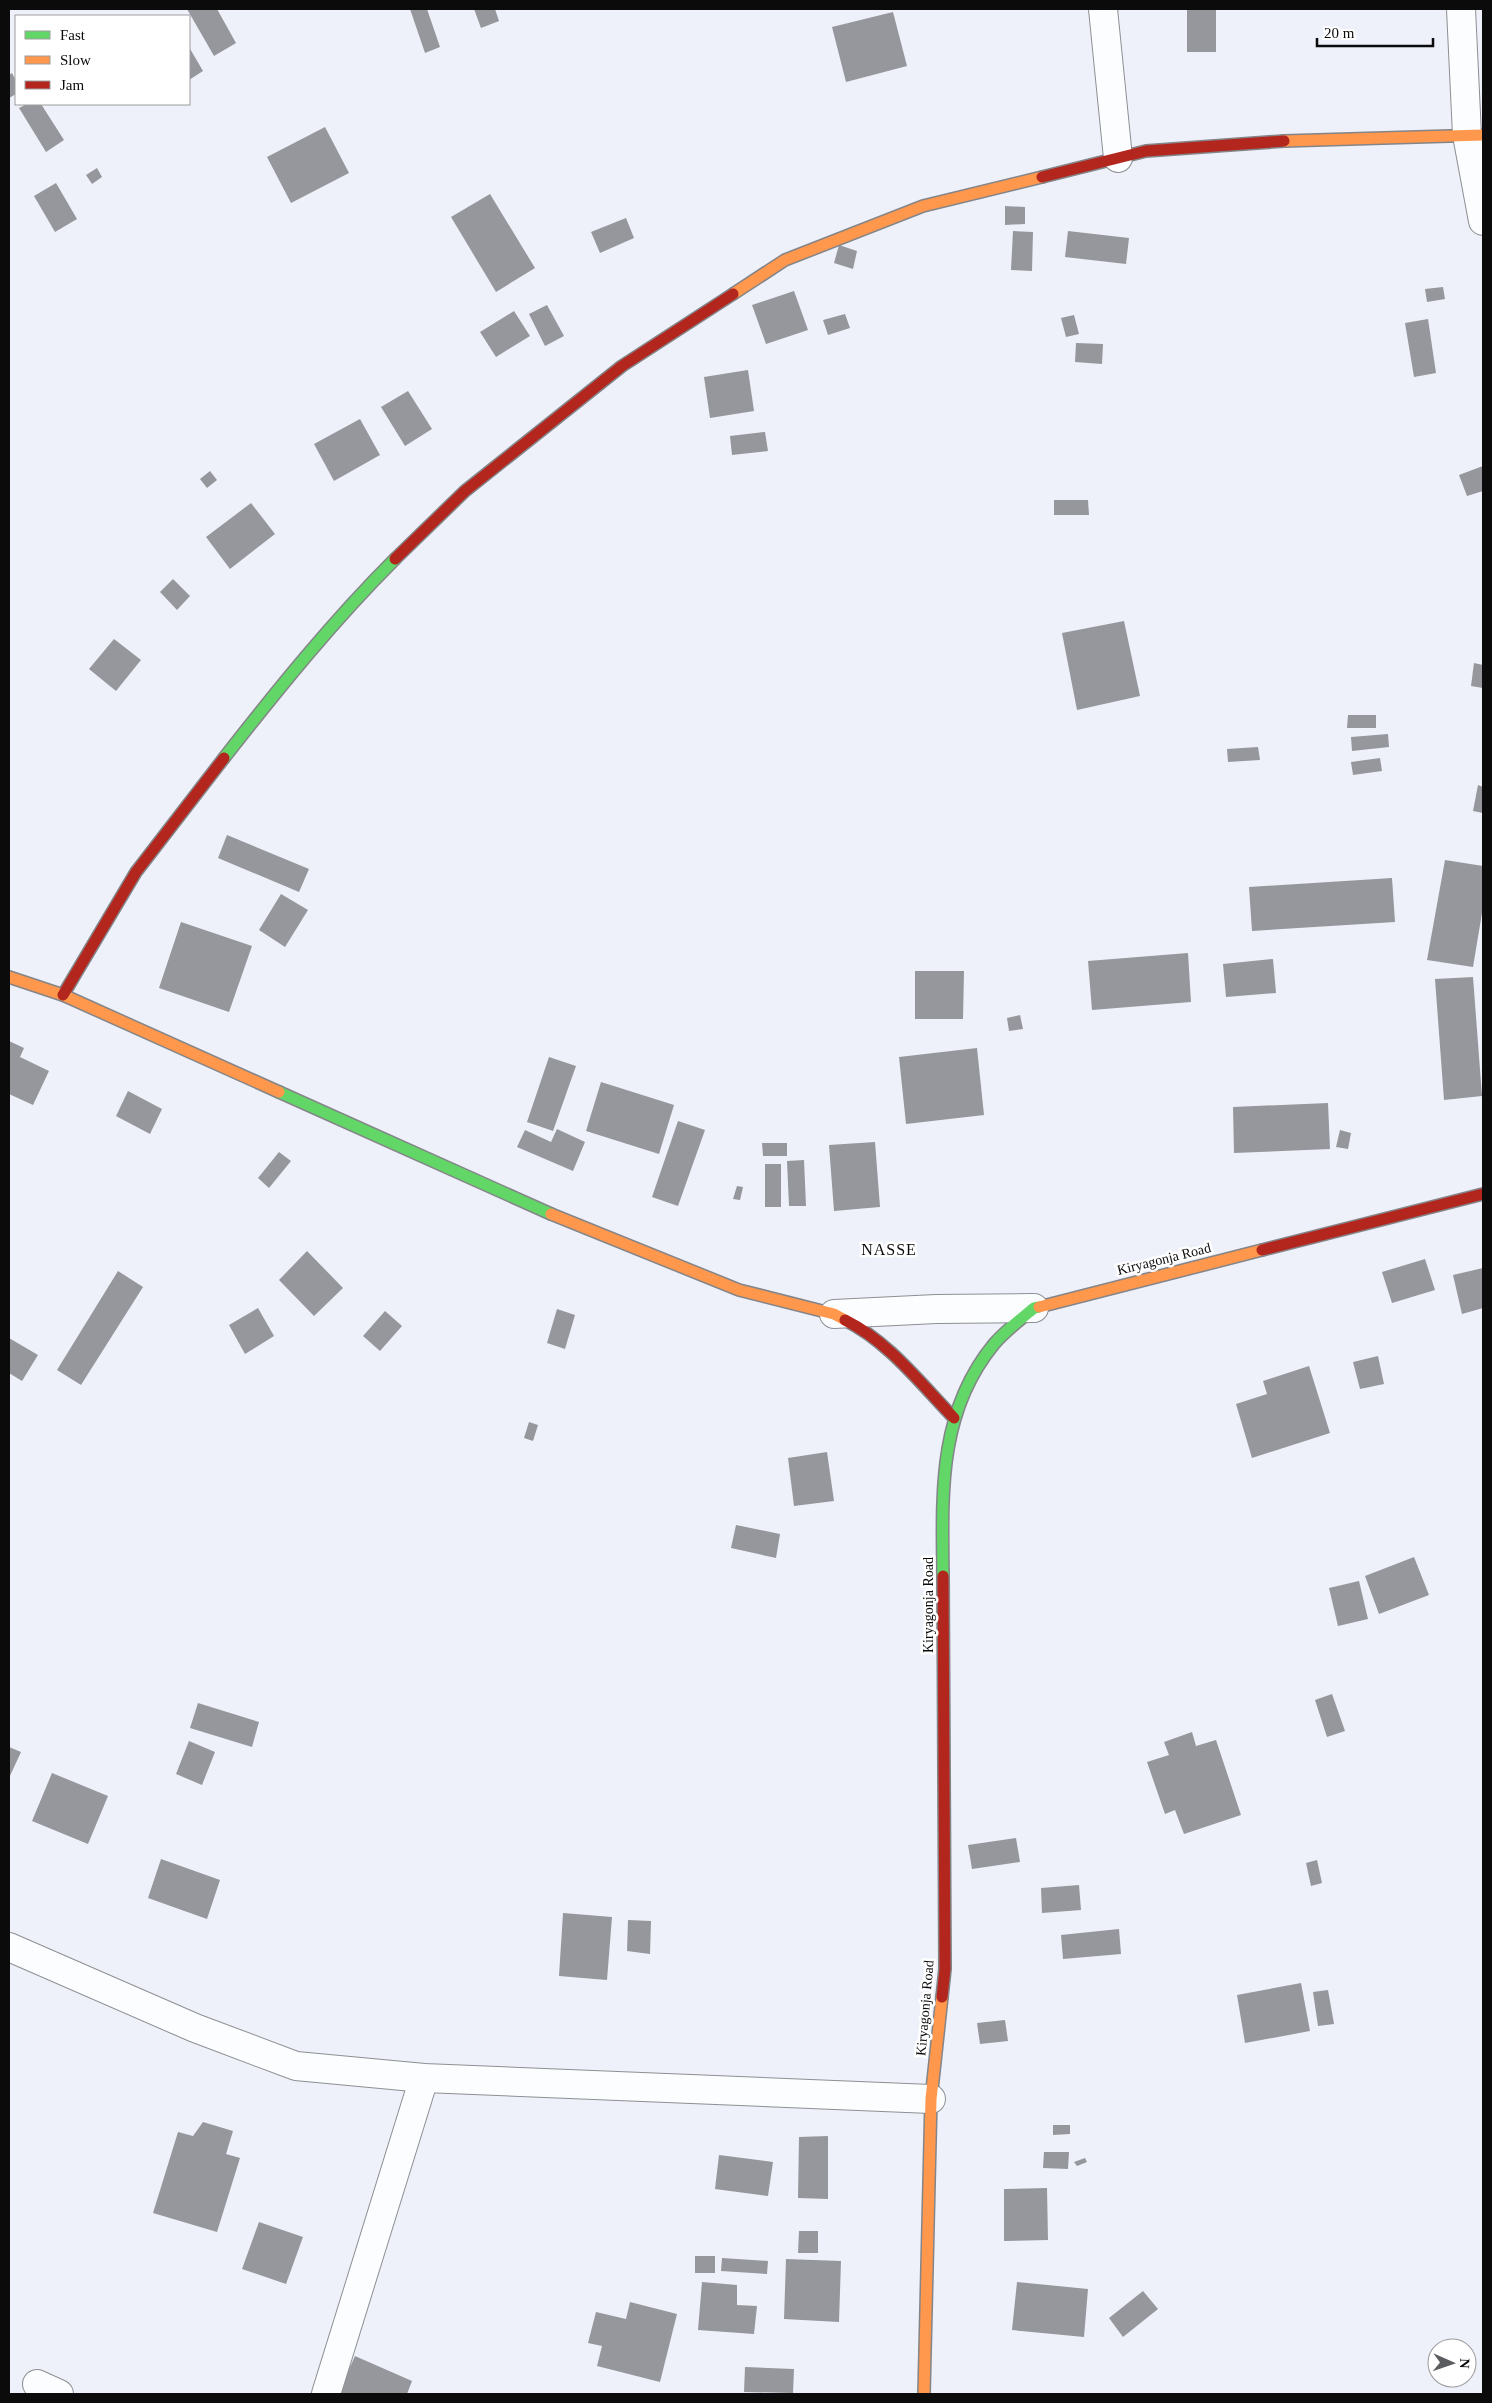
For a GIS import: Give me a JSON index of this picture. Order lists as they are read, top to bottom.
{
  "streets": {
    "street": ["Kiryagonja Road"]
  },
  "districts": ["NASSE"],
  "legend": ["Fast", "Slow", "Jam"],
  "scale_bar": "20 m",
  "north": "right"
}
